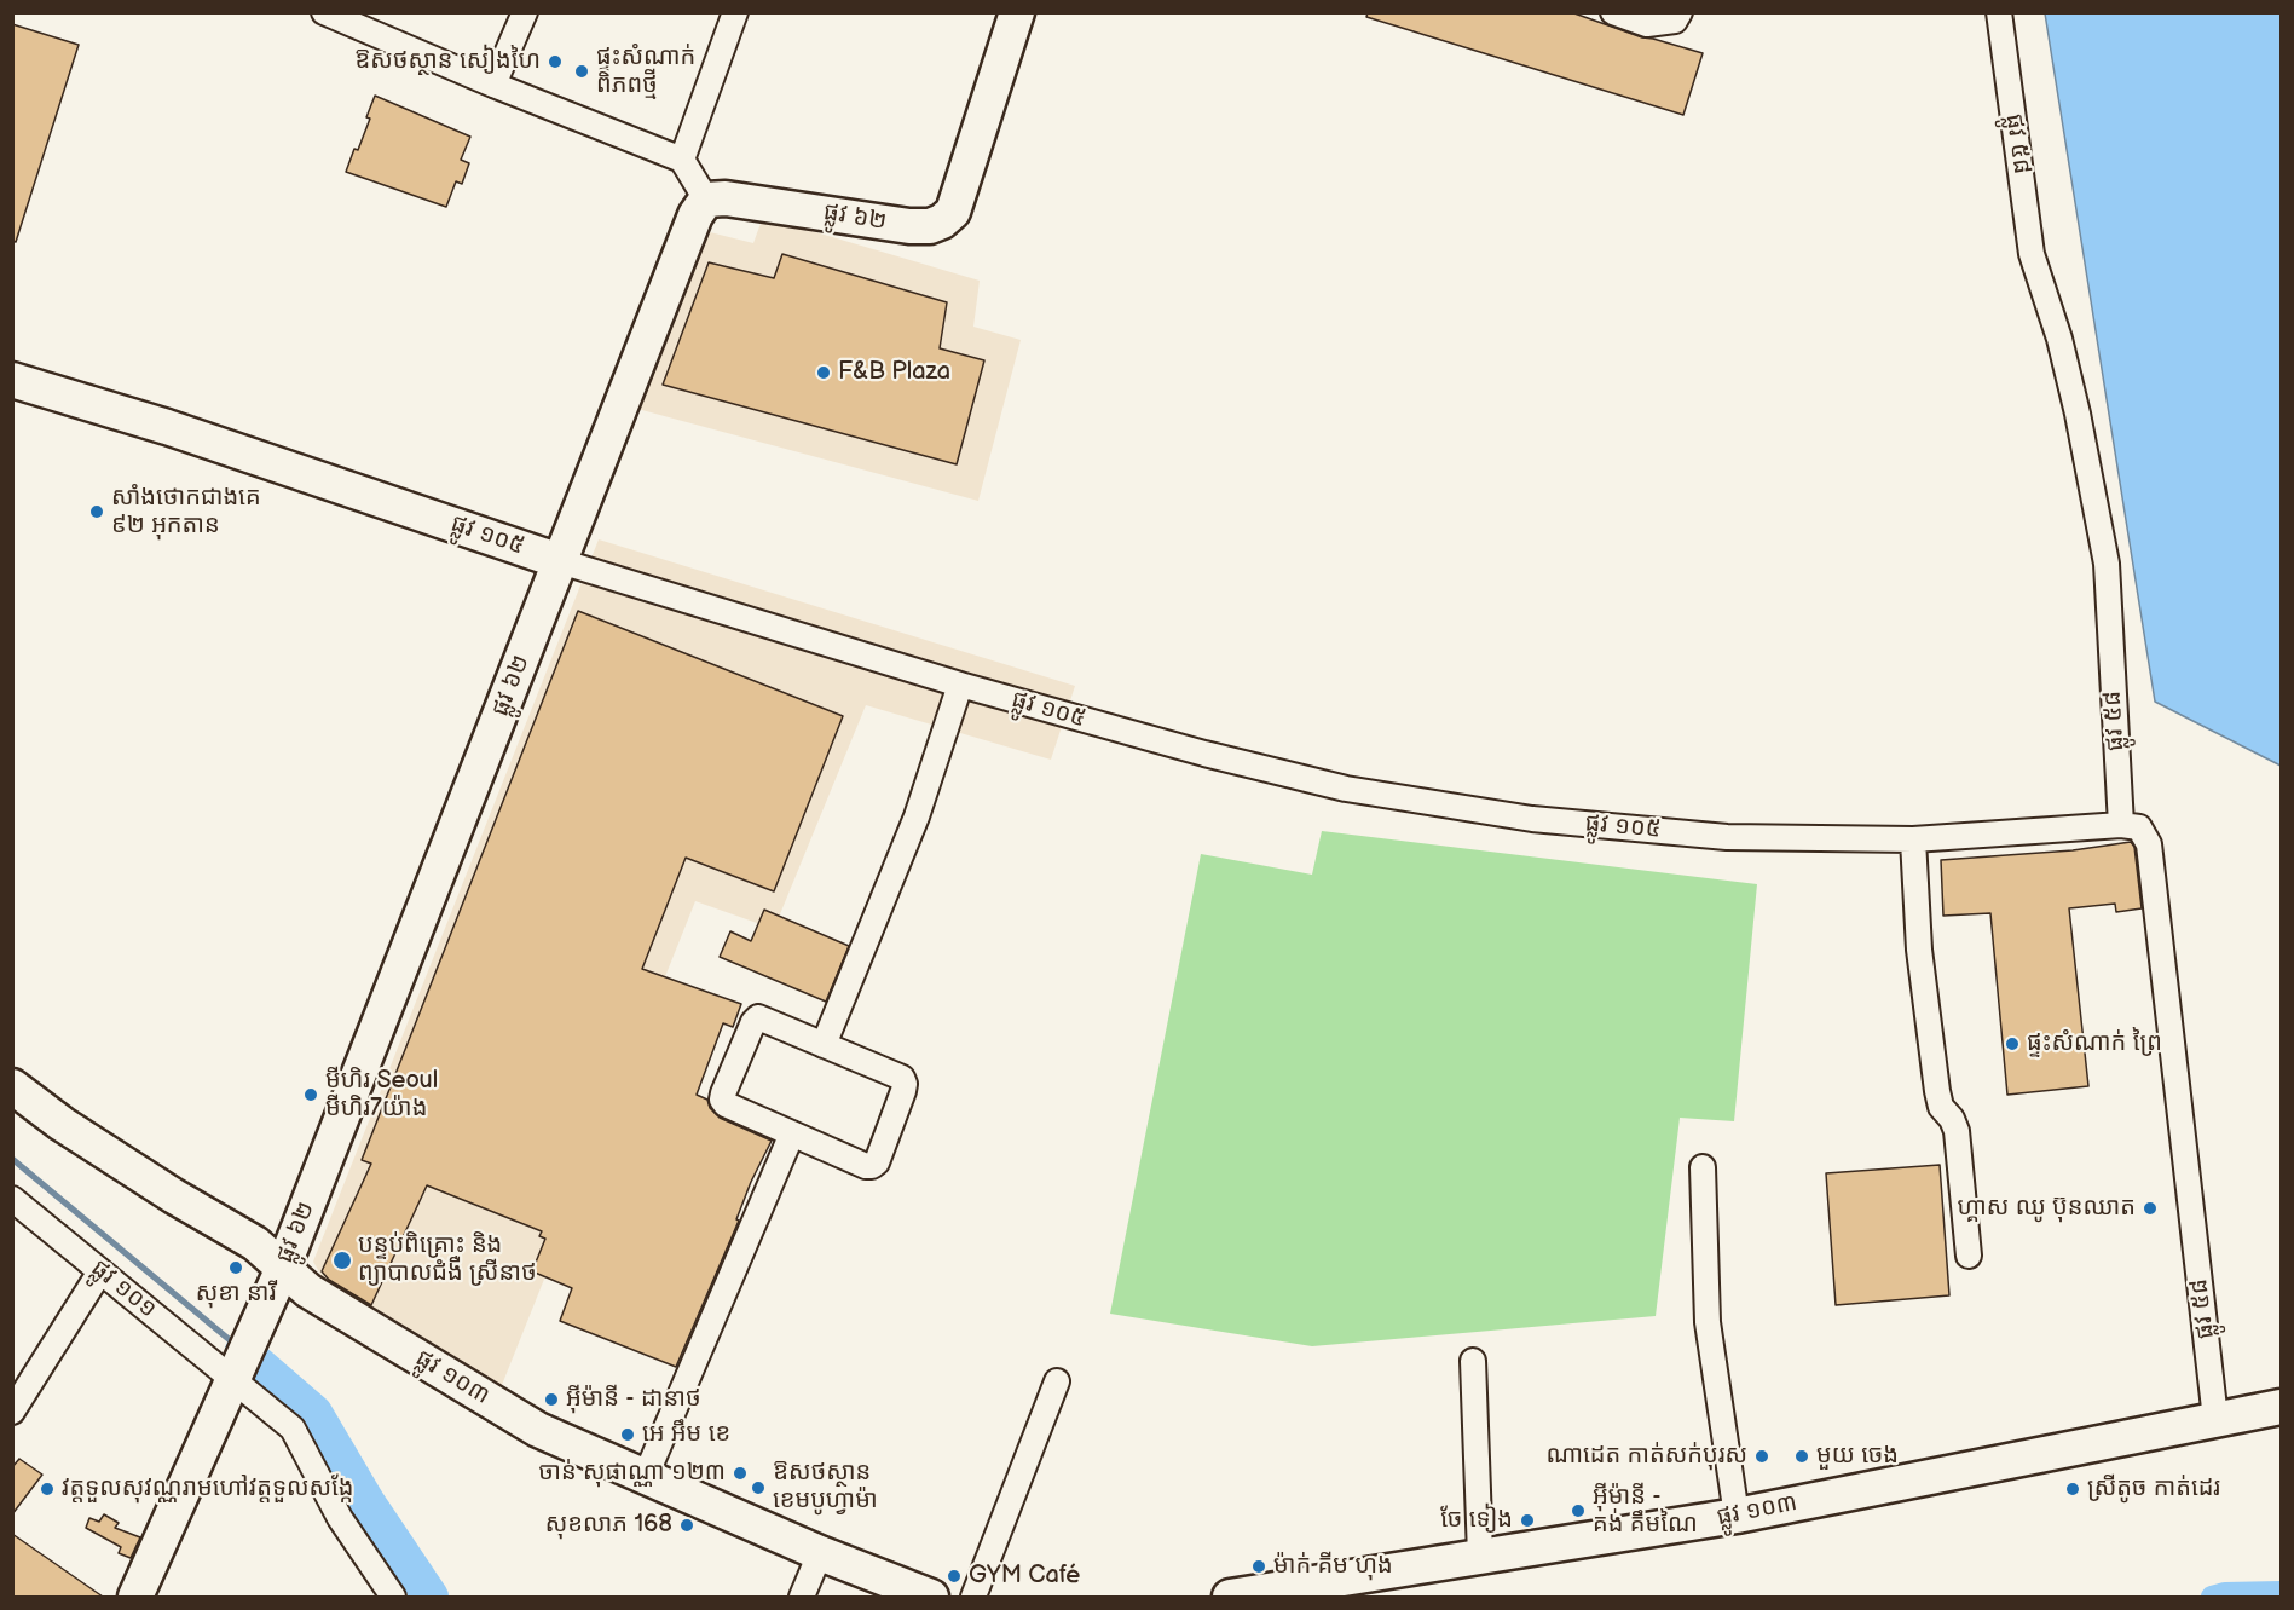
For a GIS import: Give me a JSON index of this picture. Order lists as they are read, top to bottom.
{
  "streets": {
    "street": [
      "ផ្លូវ ៥៨",
      "ផ្លូវ ៦២",
      "ផ្លូវ ១០៥",
      "ផ្លូវ ១០១",
      "ផ្លូវ ១០៣"
    ]
  },
  "crossings": [
    ["ផ្លូវ ៥៨", "ផ្លូវ ១០៥"],
    ["ផ្លូវ ៥៨", "ផ្លូវ ១០៣"],
    ["ផ្លូវ ៦២", "ផ្លូវ ១០៥"],
    ["ផ្លូវ ៦២", "ផ្លូវ ១០១"],
    ["ផ្លូវ ៦២", "ផ្លូវ ១០៣"]
  ],
  "places": [
    "ឱសថស្ថាន សៀងហៃ",
    "ផ្ទះសំណាក់ ពិភពថ្មី",
    "F&B Plaza",
    "សាំងថោកជាងគេ ៩២ អុកតាន",
    "ផ្ទះសំណាក់ ព្រៃ",
    "មីហិរ Seoul មីហិរ7យ៉ាង",
    "ហ្គាស ឈូ ប៊ុនឈាត",
    "បន្ទប់ពិគ្រោះ និង ព្យាបាលជំងឺ ស្រីនាថ",
    "សុខា នារី",
    "អ៊ីម៉ានី - ដានាថ",
    "អេ អឹម ខេ",
    "ណាដេត កាត់សក់បុរស",
    "មួយ ចេង",
    "ចាន់ សុផាណ្ណា ១២៣",
    "ឱសថស្ថាន ខេមបូហ្វាម៉ា",
    "វត្តទួលសុវណ្ណរាមហៅវត្តទួលសង្កែ",
    "ស្រីតូច កាត់ដេរ",
    "អ៊ីម៉ានី - គង់ គឹមណៃ",
    "ចែ ទៀង",
    "សុខលាភ 168",
    "ម៉ាក់ គីម ហុង",
    "GYM Café"
  ]
}
